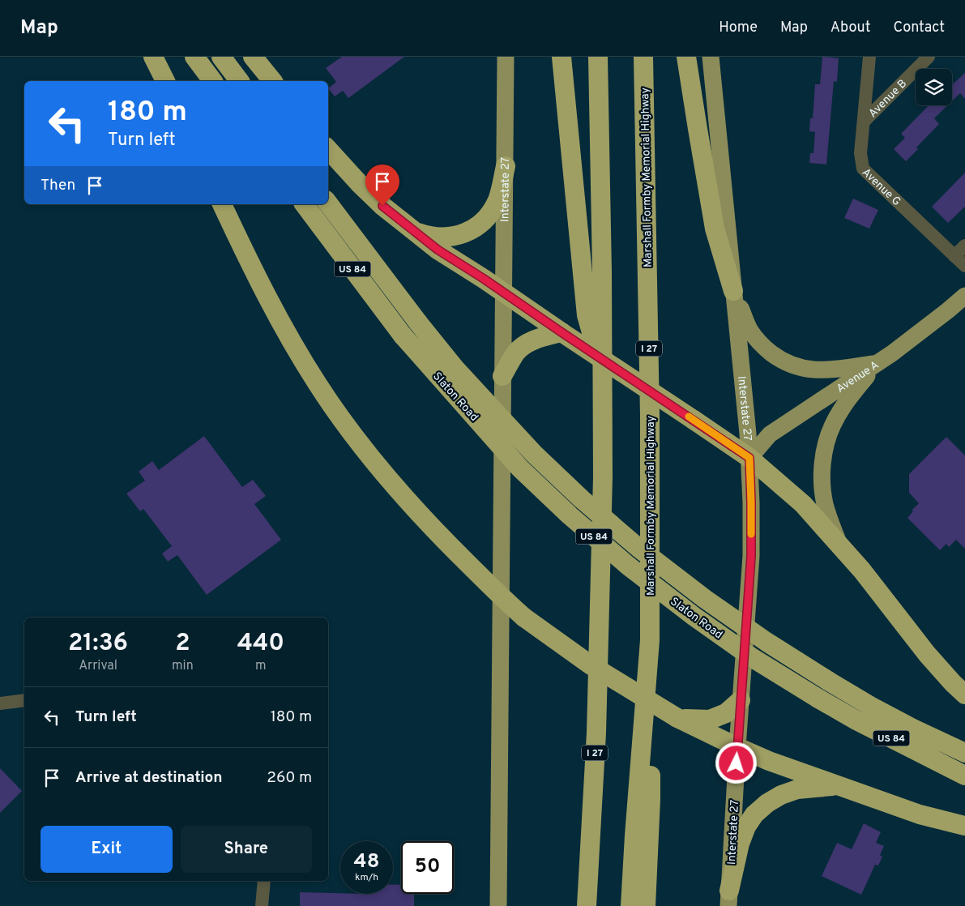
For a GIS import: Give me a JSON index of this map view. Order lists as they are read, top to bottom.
{
  "streets": {
    "highway": [
      "Marshall Formby Memorial Highway",
      "US 84",
      "I 27",
      "Slaton Road"
    ],
    "main road": ["Interstate 27", "Avenue A"],
    "street": ["Avenue B", "Avenue G"]
  },
  "crossings": [
    ["Avenue B", "Avenue G"],
    ["Interstate 27", "Avenue A"]
  ],
  "page": {
    "header": "Map",
    "nav": [
      "Home",
      "Map",
      "About",
      "Contact"
    ],
    "turn": ["180 m", "Turn left"],
    "then": "Then",
    "eta": [
      "21:36",
      "Arrival",
      "2",
      "min",
      "440",
      "m"
    ],
    "list": [
      {
        "name": "Turn left",
        "value": "180 m"
      },
      {
        "name": "Arrive at destination",
        "value": "260 m"
      }
    ],
    "buttons": ["Exit", "Share"],
    "speed": "48 km/h",
    "limit": "50"
  }
}
